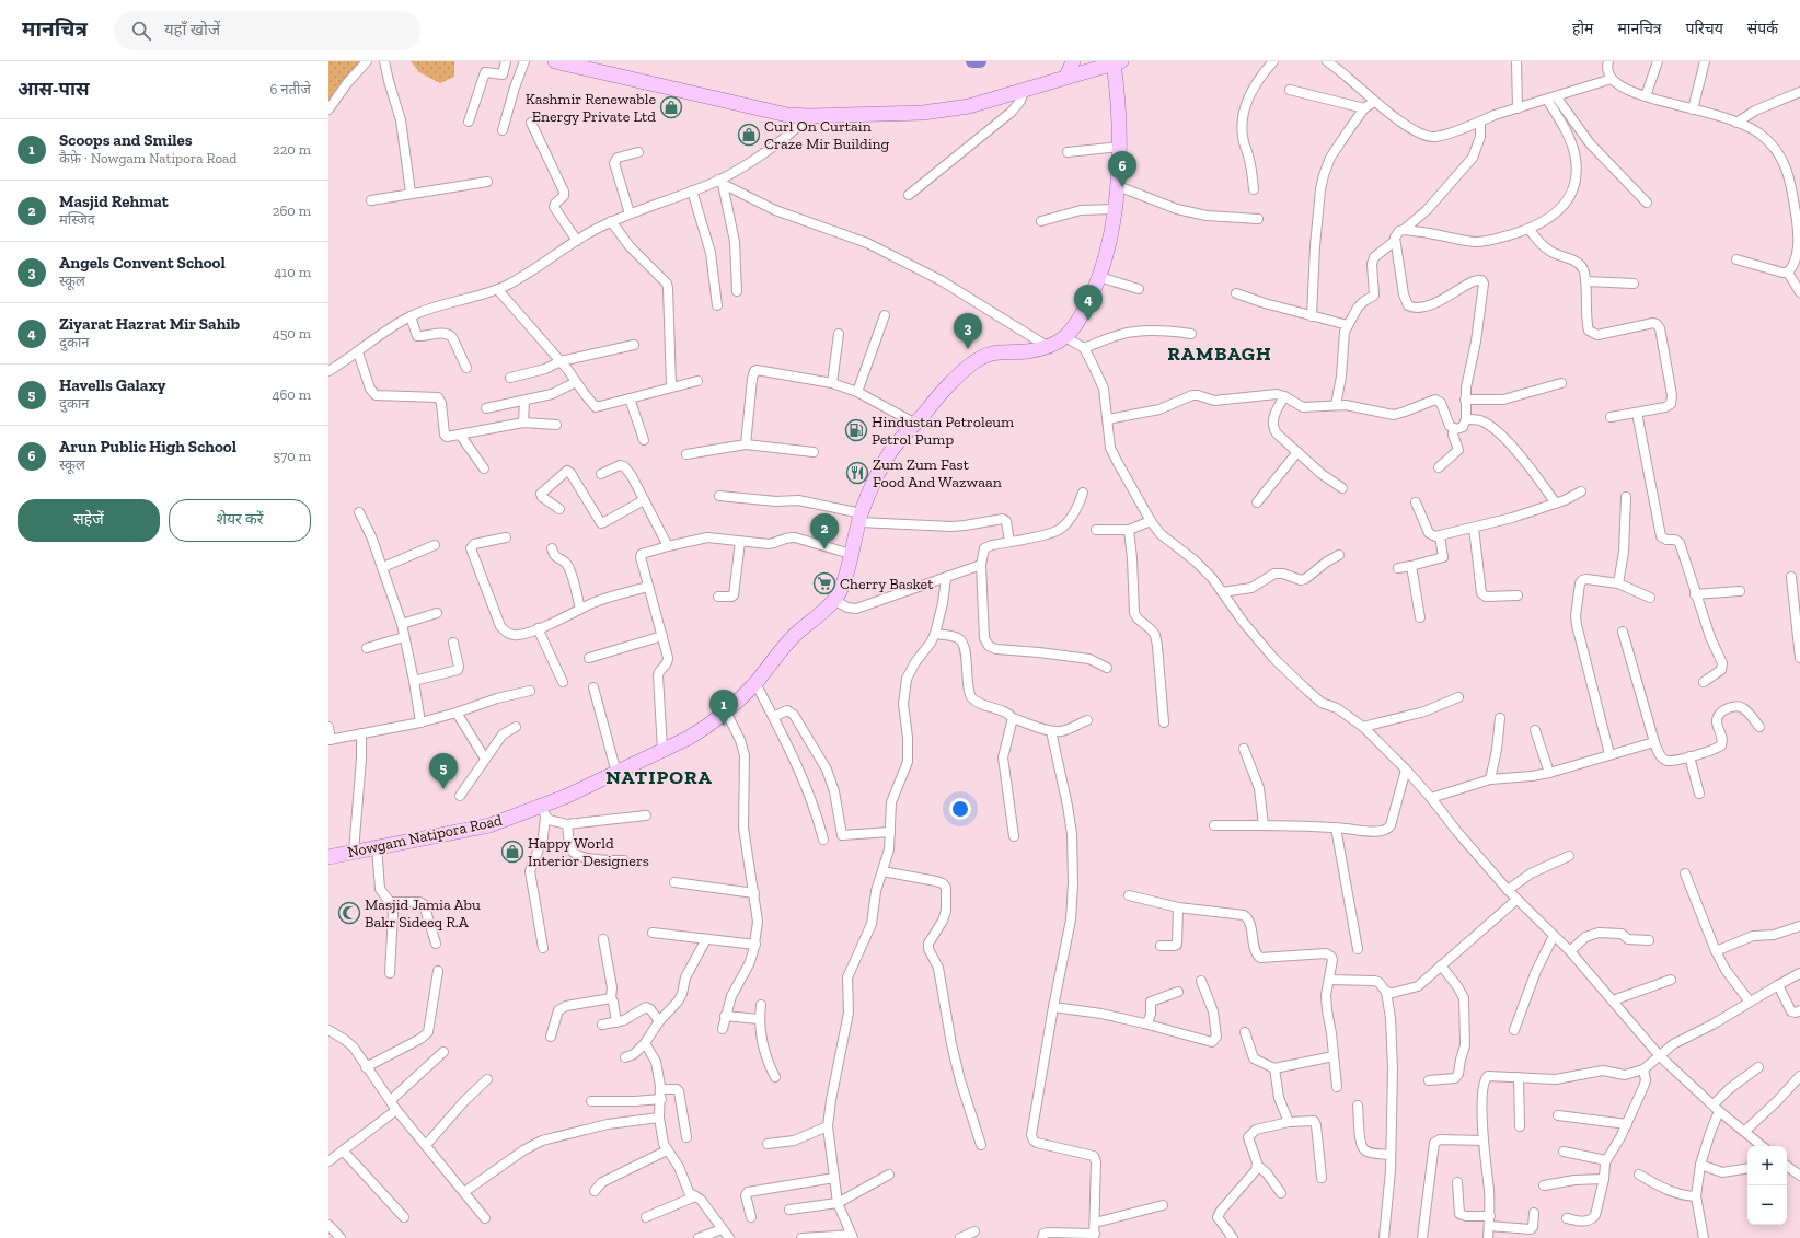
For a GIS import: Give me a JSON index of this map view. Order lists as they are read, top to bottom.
{
  "streets": {
    "main road": ["Nowgam Natipora Road"]
  },
  "districts": ["RAMBAGH", "NATIPORA"],
  "places": {
    "shop": ["Kashmir Renewable Energy Private Ltd", "Curl On Curtain Craze Mir Building", "Happy World Interior Designers"],
    "fuel station": ["Hindustan Petroleum Petrol Pump"],
    "restaurant": ["Zum Zum Fast Food And Wazwaan"],
    "supermarket": ["Cherry Basket"],
    "mosque": ["Masjid Jamia Abu Bakr Sideeq R.A"]
  },
  "page": {
    "header": "मानचित्र",
    "search": "यहाँ खोजें",
    "nav": [
      "होम",
      "मानचित्र",
      "परिचय",
      "संपर्क"
    ],
    "heading": ["आस-पास", "6 नतीजे"],
    "list": [
      {
        "mark": "1",
        "name": "Scoops and Smiles",
        "note": "कैफ़े · Nowgam Natipora Road",
        "value": "220 m"
      },
      {
        "mark": "2",
        "name": "Masjid Rehmat",
        "note": "मस्जिद",
        "value": "260 m"
      },
      {
        "mark": "3",
        "name": "Angels Convent School",
        "note": "स्कूल",
        "value": "410 m"
      },
      {
        "mark": "4",
        "name": "Ziyarat Hazrat Mir Sahib",
        "note": "दुकान",
        "value": "450 m"
      },
      {
        "mark": "5",
        "name": "Havells Galaxy",
        "note": "दुकान",
        "value": "460 m"
      },
      {
        "mark": "6",
        "name": "Arun Public High School",
        "note": "स्कूल",
        "value": "570 m"
      }
    ],
    "pins": [
      "6",
      "4",
      "3",
      "2",
      "1",
      "5"
    ],
    "buttons": ["सहेजें", "शेयर करें"],
    "map_buttons": ["+", "−"]
  }
}
